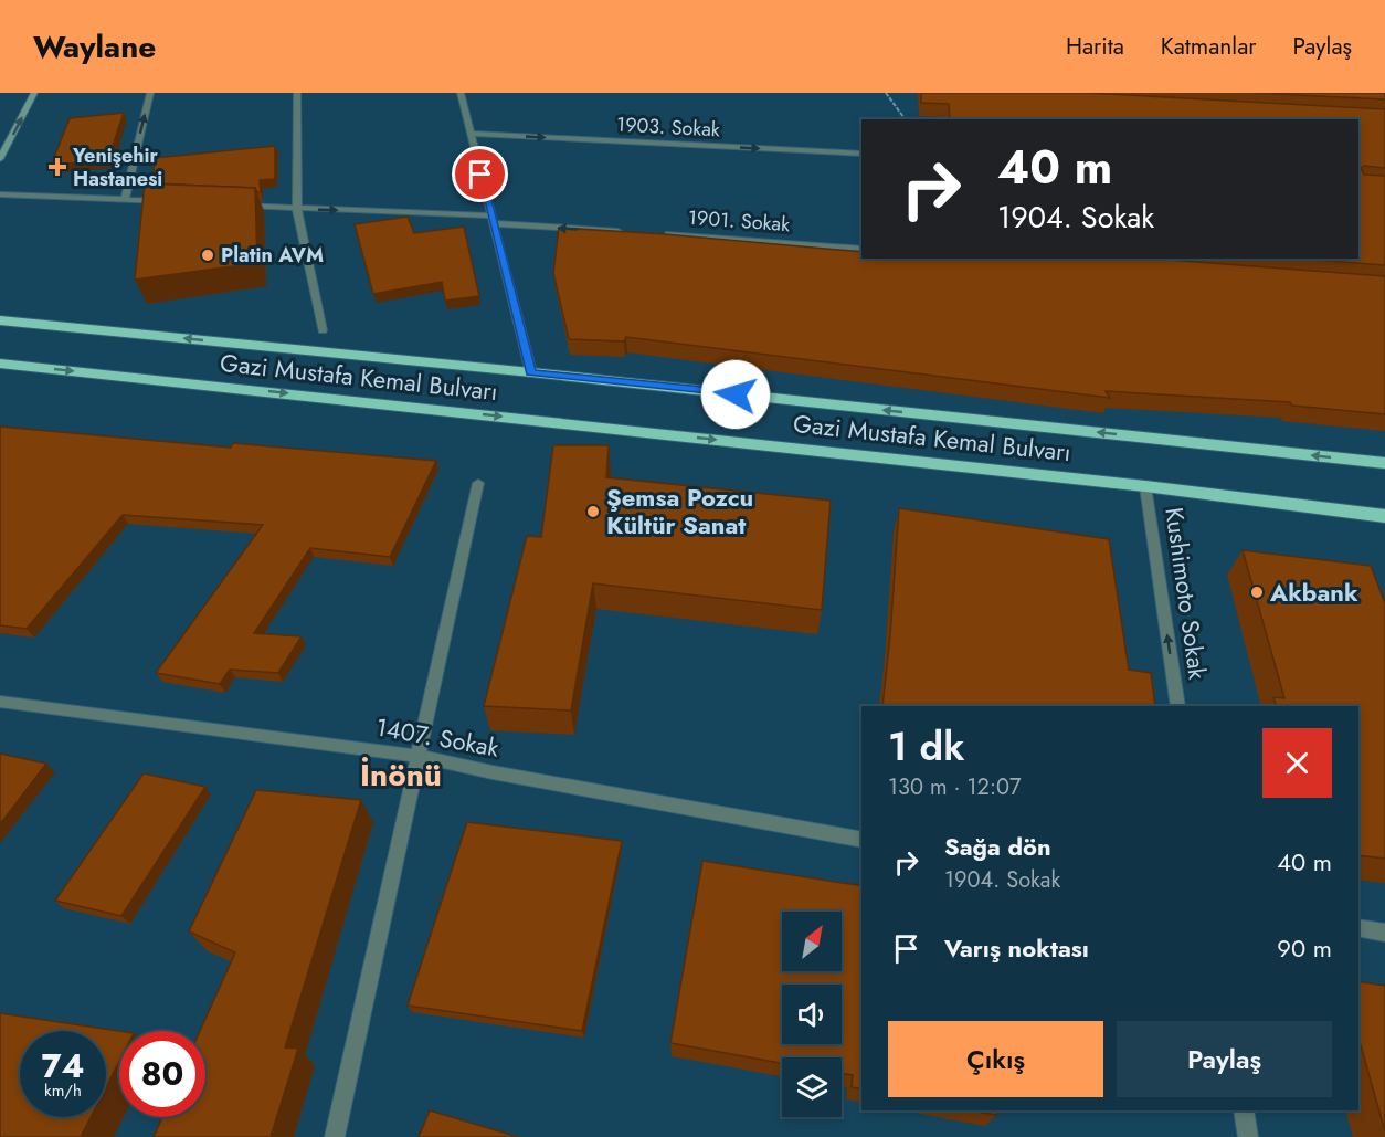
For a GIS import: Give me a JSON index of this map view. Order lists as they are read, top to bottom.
{
  "streets": {
    "highway": ["Gazi Mustafa Kemal Bulvarı"],
    "street": [
      "1903. Sokak",
      "1901. Sokak",
      "Kushimoto Sokak",
      "1407. Sokak"
    ]
  },
  "crossings": [
    ["Gazi Mustafa Kemal Bulvarı", "Kushimoto Sokak"]
  ],
  "one_way": ["Kushimoto Sokak"],
  "districts": ["İnönü"],
  "places": {
    "health": ["Yenişehir Hastanesi"],
    "other": ["Platin AVM", "Şemsa Pozcu Kültür Sanat", "Akbank"]
  },
  "north": "top right",
  "page": {
    "header": "Waylane",
    "nav": ["Harita", "Katmanlar", "Paylaş"],
    "turn": ["40 m", "1904. Sokak"],
    "heading": ["1 dk", "130 m · 12:07"],
    "list": [
      {
        "name": "Sağa dön",
        "note": "1904. Sokak",
        "value": "40 m"
      },
      {
        "name": "Varış noktası",
        "value": "90 m"
      }
    ],
    "buttons": ["Çıkış", "Paylaş"],
    "speed": "74 km/h",
    "limit": "80"
  }
}
